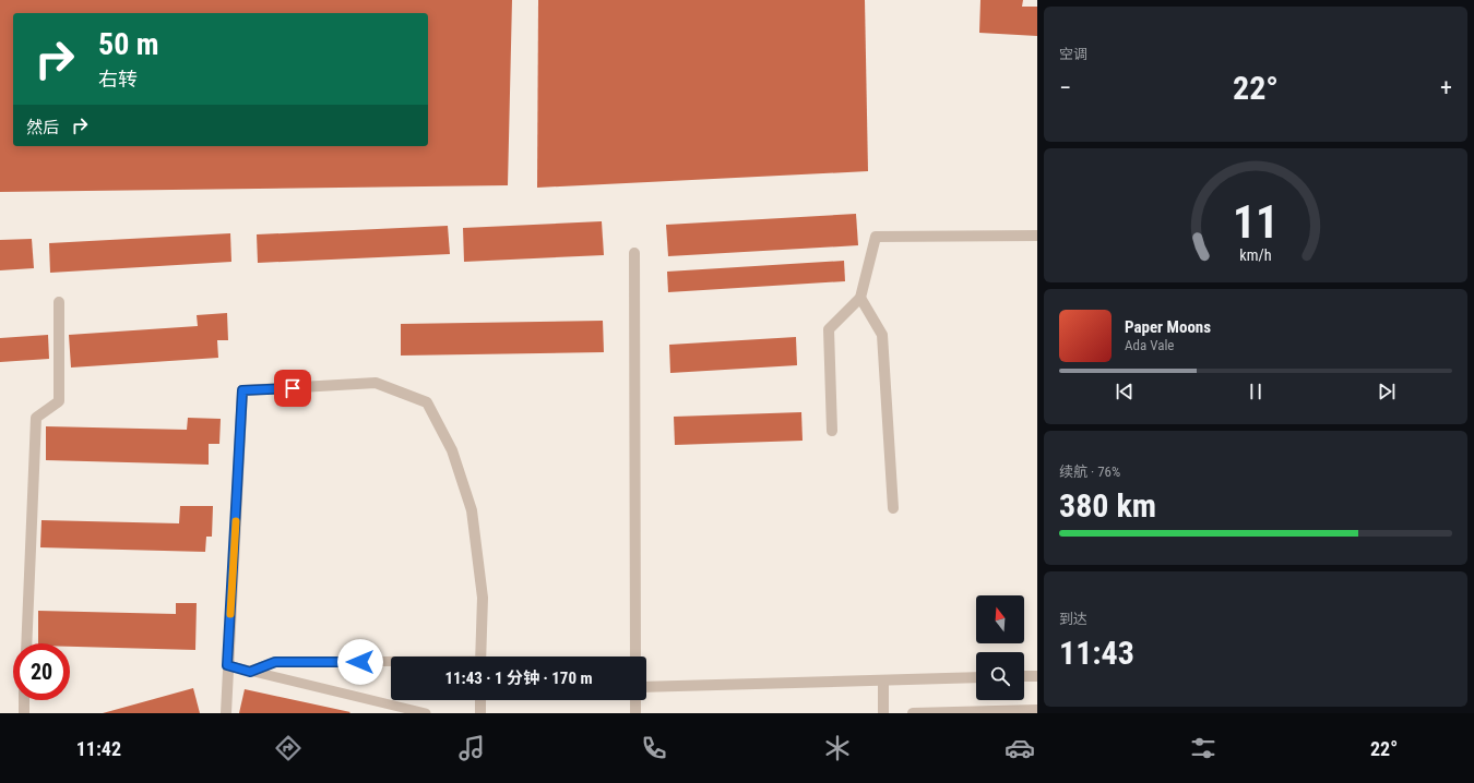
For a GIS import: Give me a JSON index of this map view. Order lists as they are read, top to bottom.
{
  "north": "top",
  "page": {
    "tile": [
      "空调",
      ["续航 · 76%", "380 km"],
      ["到达", "11:43"]
    ],
    "turn": ["50 m", "右转"],
    "heat": ["−", "22°", "+"],
    "then": "然后",
    "song": ["Paper Moons", "Ada Vale"],
    "limit": "20",
    "trip": "11:43 · 1 分钟 · 170 m",
    "tabs": ["11:42", "22°"],
    "gauge": ["11", "km/h"]
  }
}
